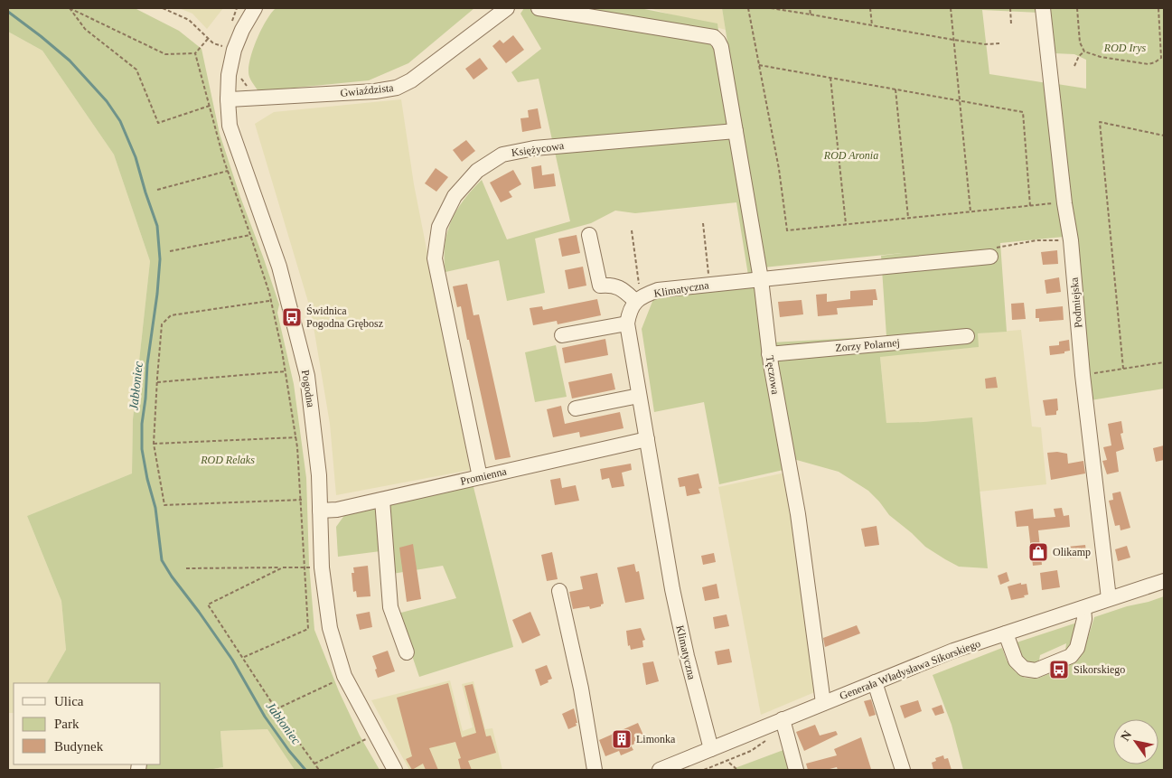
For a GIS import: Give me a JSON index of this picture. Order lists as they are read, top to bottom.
{
  "streets": {
    "street": [
      "Gwiaździsta",
      "Księżycowa",
      "Klimatyczna",
      "Podmiejska",
      "Zorzy Polarnej",
      "Tęczowa",
      "Pogodna",
      "Promienna",
      "Generała Władysława Sikorskiego"
    ]
  },
  "crossings": [
    ["Gwiaździsta", "Pogodna"],
    ["Księżycowa", "Tęczowa"],
    ["Księżycowa", "Promienna"],
    ["Klimatyczna", "Tęczowa"],
    ["Klimatyczna", "Promienna"],
    ["Klimatyczna", "Generała Władysława Sikorskiego"],
    ["Podmiejska", "Generała Władysława Sikorskiego"],
    ["Zorzy Polarnej", "Tęczowa"],
    ["Tęczowa", "Generała Władysława Sikorskiego"],
    ["Pogodna", "Promienna"]
  ],
  "water": ["Jabłoniec"],
  "parks": ["ROD Irys", "ROD Aronia", "ROD Relaks"],
  "places": {
    "bus stop": ["Świdnica Pogodna Grębosz", "Sikorskiego"],
    "shop": ["Olikamp"],
    "building": ["Limonka"]
  },
  "legend": ["Ulica", "Park", "Budynek"],
  "north": "top left"
}
